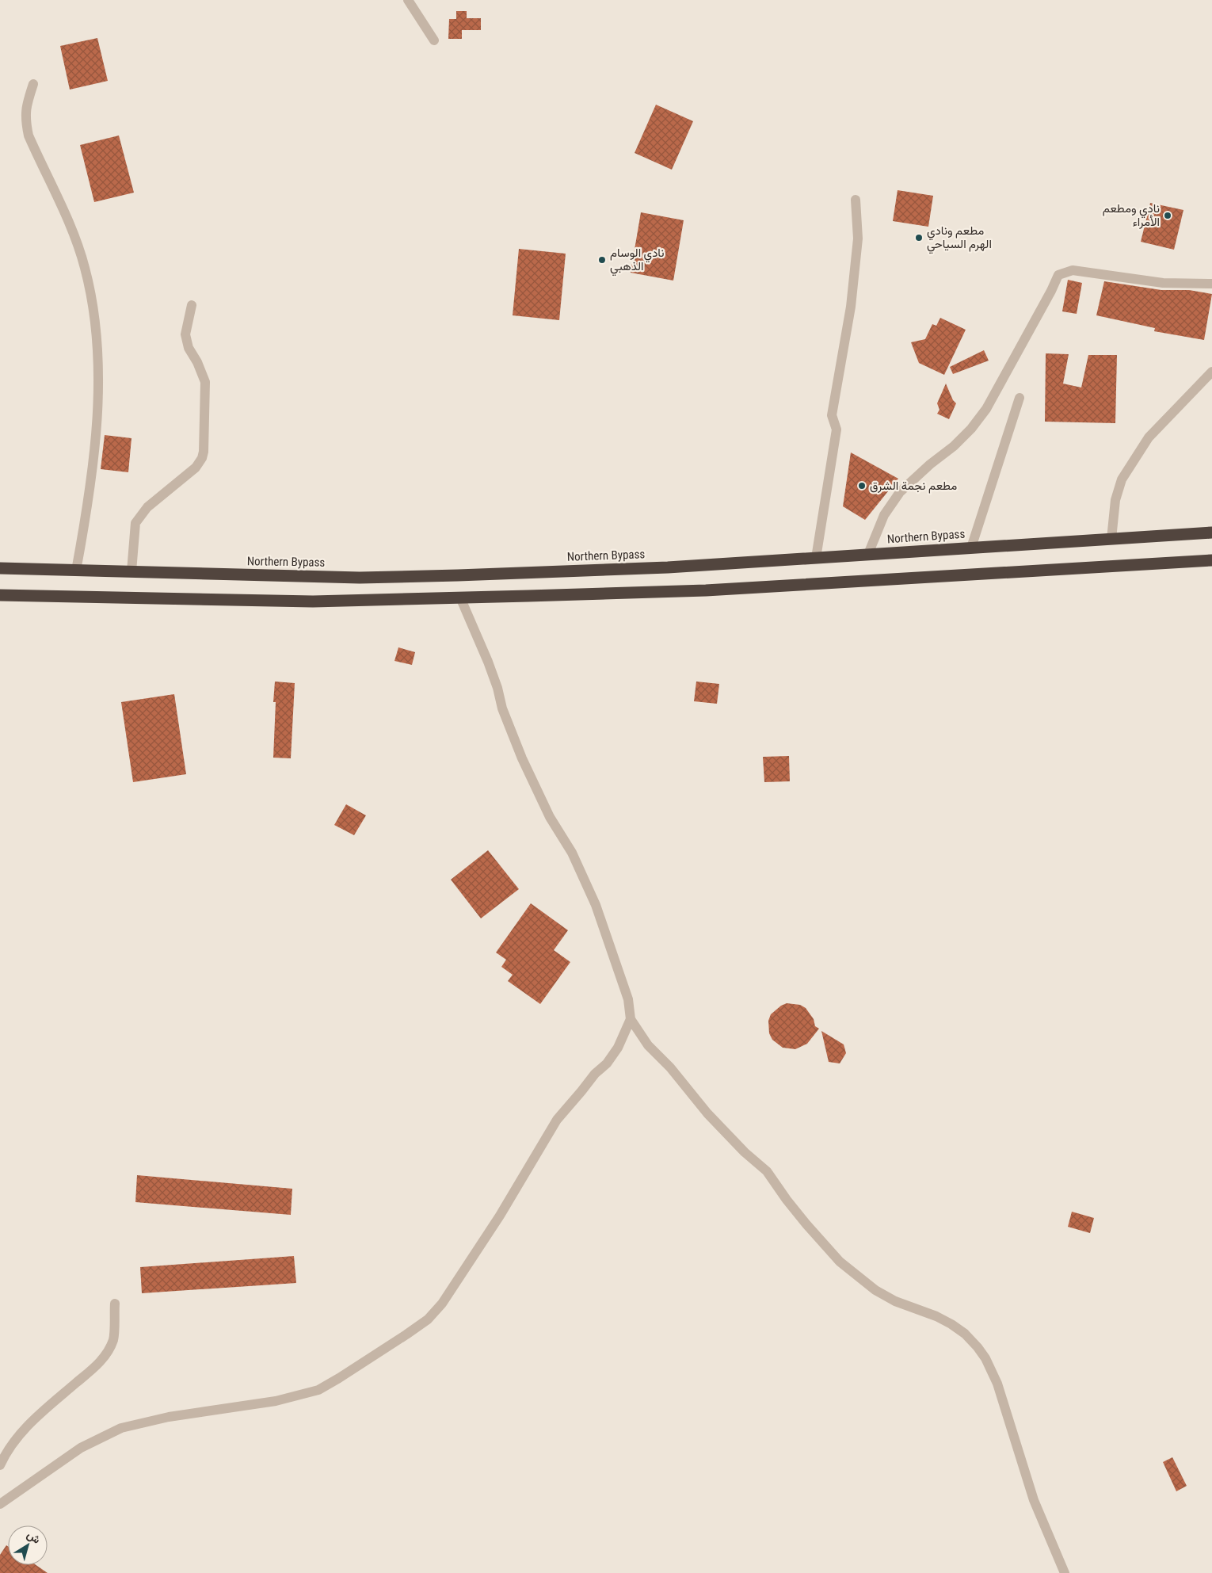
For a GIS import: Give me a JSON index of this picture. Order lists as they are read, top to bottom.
{
  "streets": {
    "highway": ["Northern Bypass"]
  },
  "places": [
    "نادي ومطعم الأمراء",
    "مطعم ونادي الهرم السياحي",
    "نادي الوسام الذهبي",
    "مطعم نجمة الشرق"
  ],
  "north": "top right"
}
